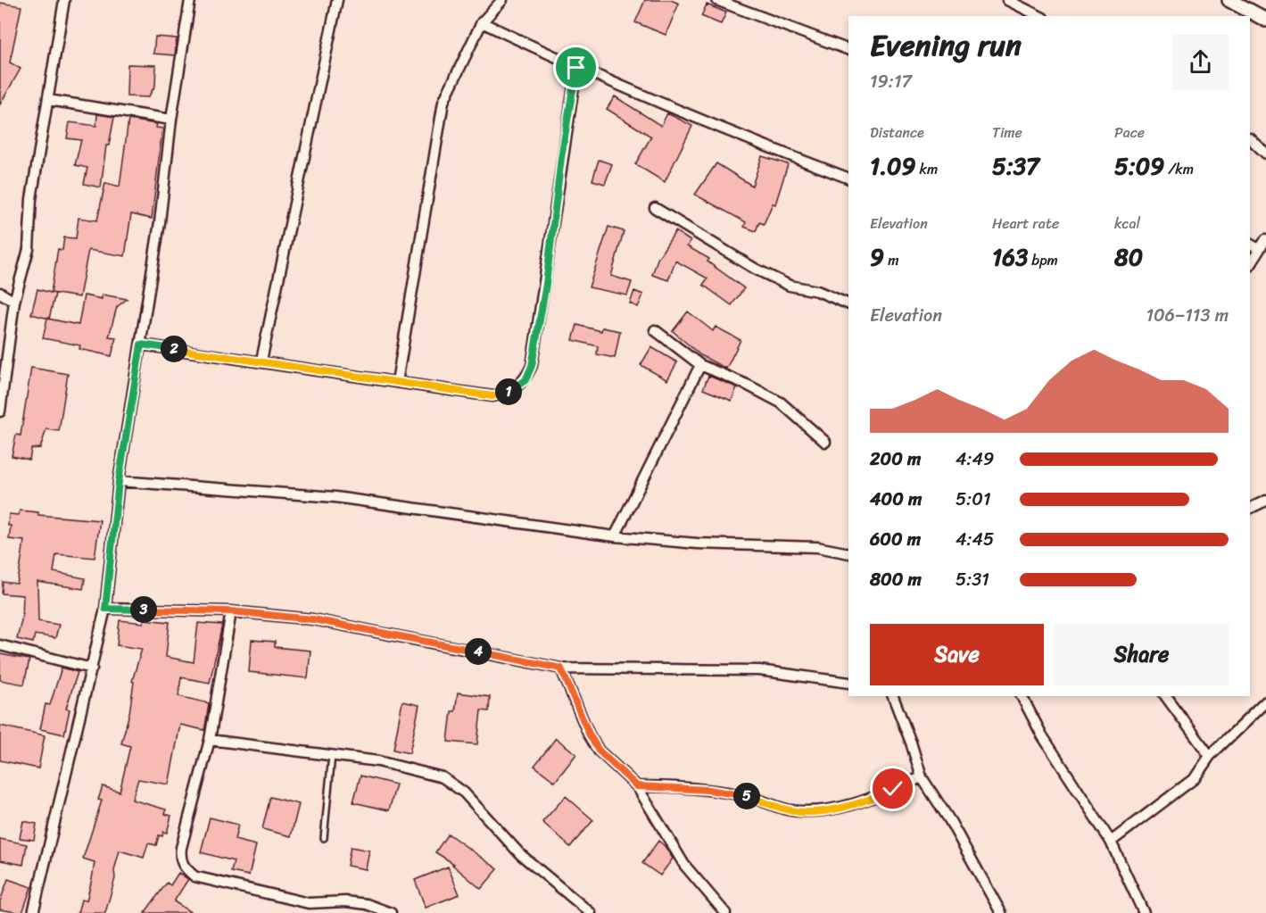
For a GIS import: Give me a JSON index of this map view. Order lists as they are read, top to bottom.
{
  "page": {
    "heading": ["Evening run", "19:17"],
    "stats": [
      ["Distance", "1.09 km"],
      ["Time", "5:37"],
      ["Pace", "5:09 /km"],
      ["Elevation", "9 m"],
      ["Heart rate", "163 bpm"],
      ["kcal", "80"]
    ],
    "chart": ["Elevation", "106–113 m"],
    "pins": [
      "2",
      "1",
      "3",
      "4",
      "5"
    ],
    "list": [
      {
        "name": "200 m",
        "note": "4:49"
      },
      {
        "name": "400 m",
        "note": "5:01"
      },
      {
        "name": "600 m",
        "note": "4:45"
      },
      {
        "name": "800 m",
        "note": "5:31"
      }
    ],
    "buttons": ["Save", "Share"]
  }
}
